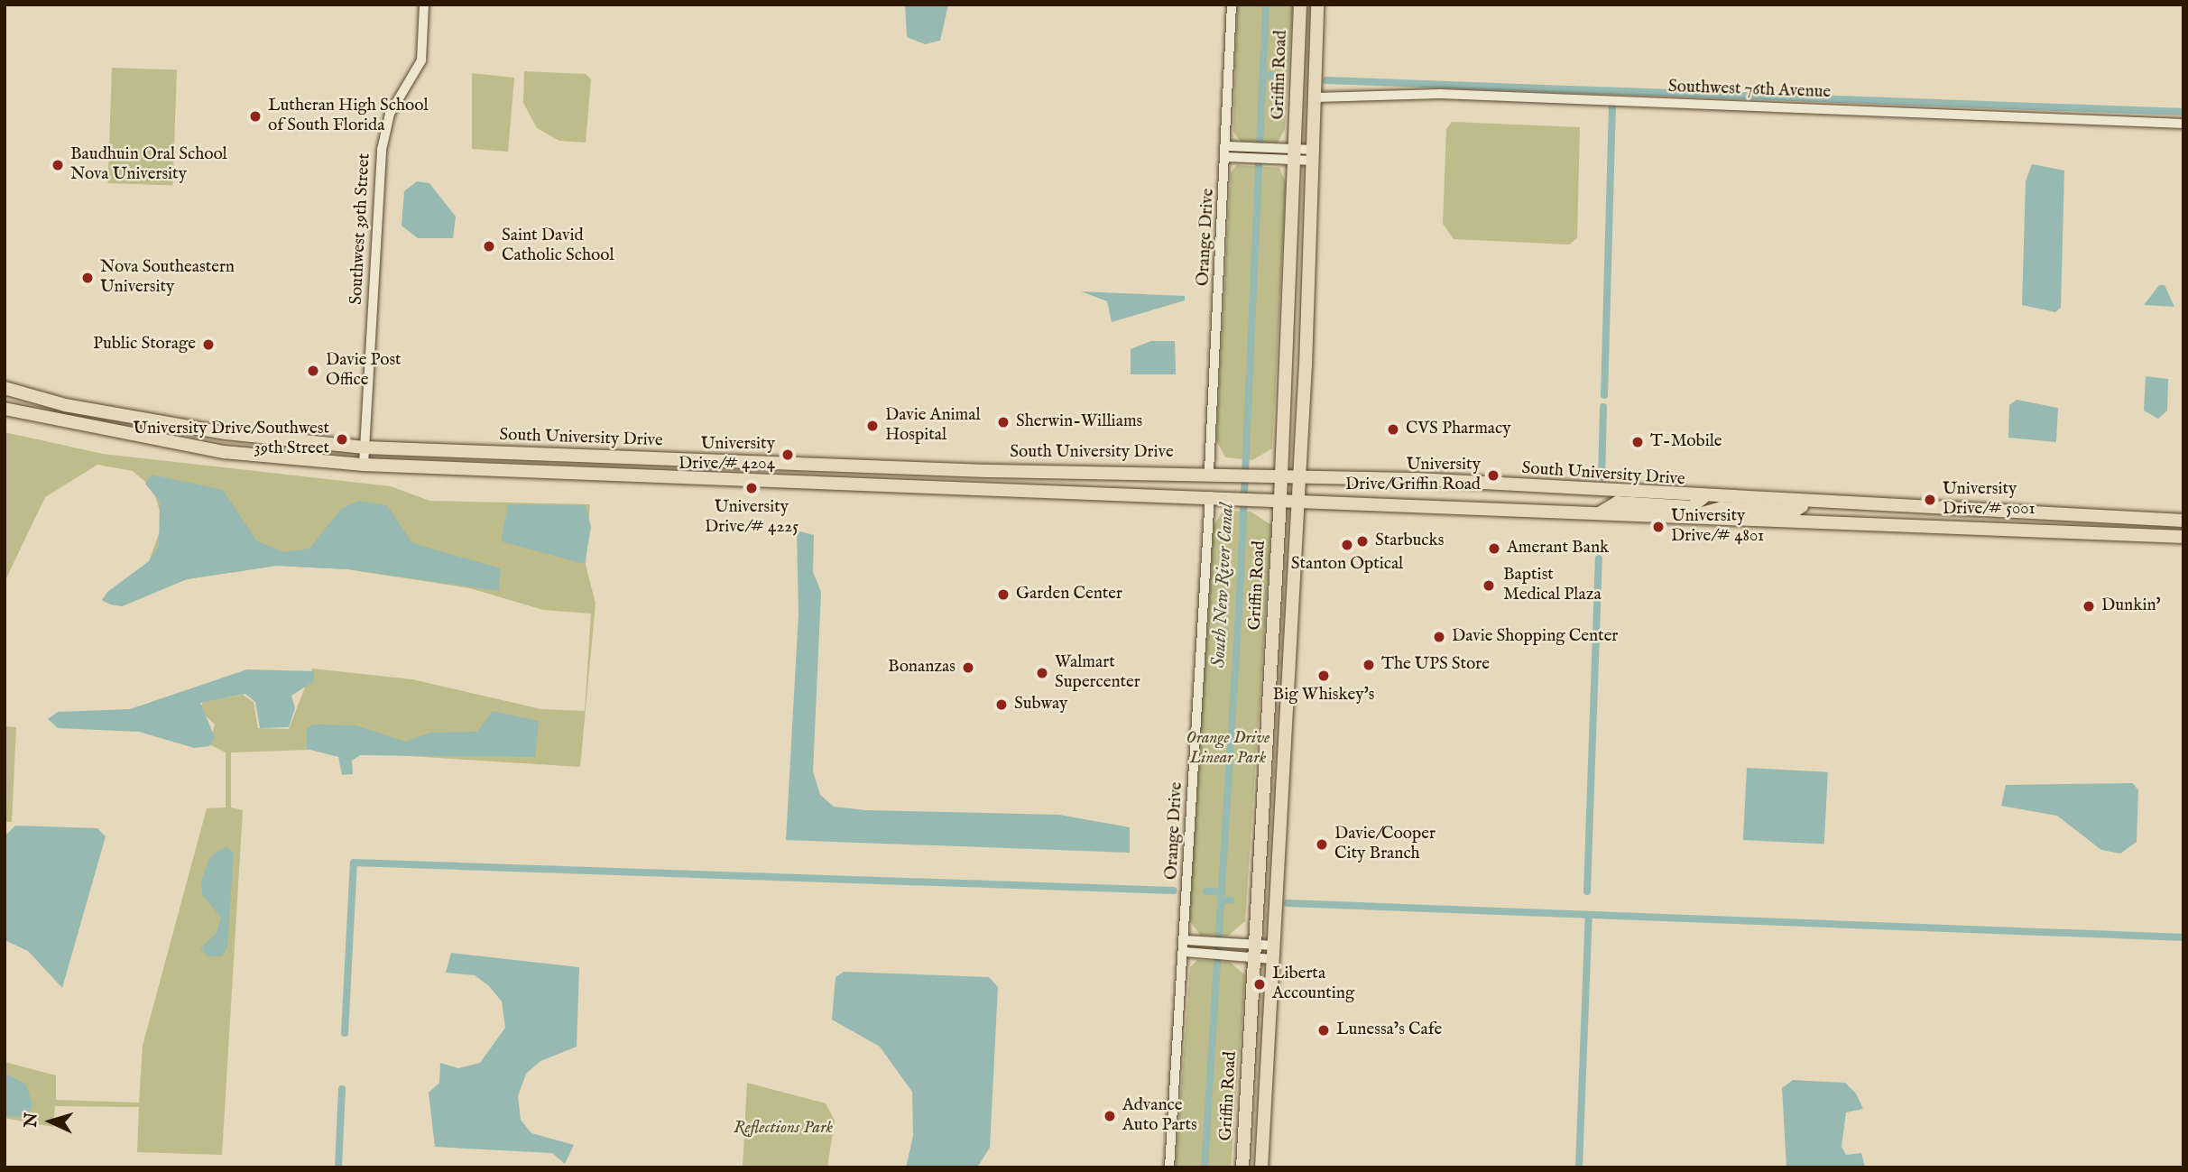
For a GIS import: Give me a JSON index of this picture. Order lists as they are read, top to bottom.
{
  "streets": {
    "main road": ["Griffin Road", "South University Drive"],
    "street": ["Southwest 76th Avenue", "Southwest 39th Street", "Orange Drive"]
  },
  "crossings": [
    ["Griffin Road", "Southwest 76th Avenue"],
    ["Griffin Road", "South University Drive"],
    ["Southwest 39th Street", "South University Drive"],
    ["Orange Drive", "South University Drive"]
  ],
  "water": ["South New River Canal"],
  "parks": ["Orange Drive Linear Park", "Reflections Park"],
  "places": [
    "Lutheran High School of South Florida",
    "Baudhuin Oral School Nova University",
    "Saint David Catholic School",
    "Nova Southeastern University",
    "Public Storage",
    "Davie Post Office",
    "Sherwin-Williams",
    "Davie Animal Hospital",
    "CVS Pharmacy",
    "University Drive/Southwest 39th Street",
    "T-Mobile",
    "University Drive/# 4204",
    "University Drive/Griffin Road",
    "University Drive/# 4225",
    "University Drive/# 5001",
    "University Drive/# 4801",
    "Starbucks",
    "Stanton Optical",
    "Amerant Bank",
    "Baptist Medical Plaza",
    "Garden Center",
    "Dunkin'",
    "Davie Shopping Center",
    "The UPS Store",
    "Bonanzas",
    "Walmart Supercenter",
    "Big Whiskey's",
    "Subway",
    "Davie/Cooper City Branch",
    "Liberta Accounting",
    "Lunessa’s Cafe",
    "Advance Auto Parts"
  ],
  "north": "left"
}
